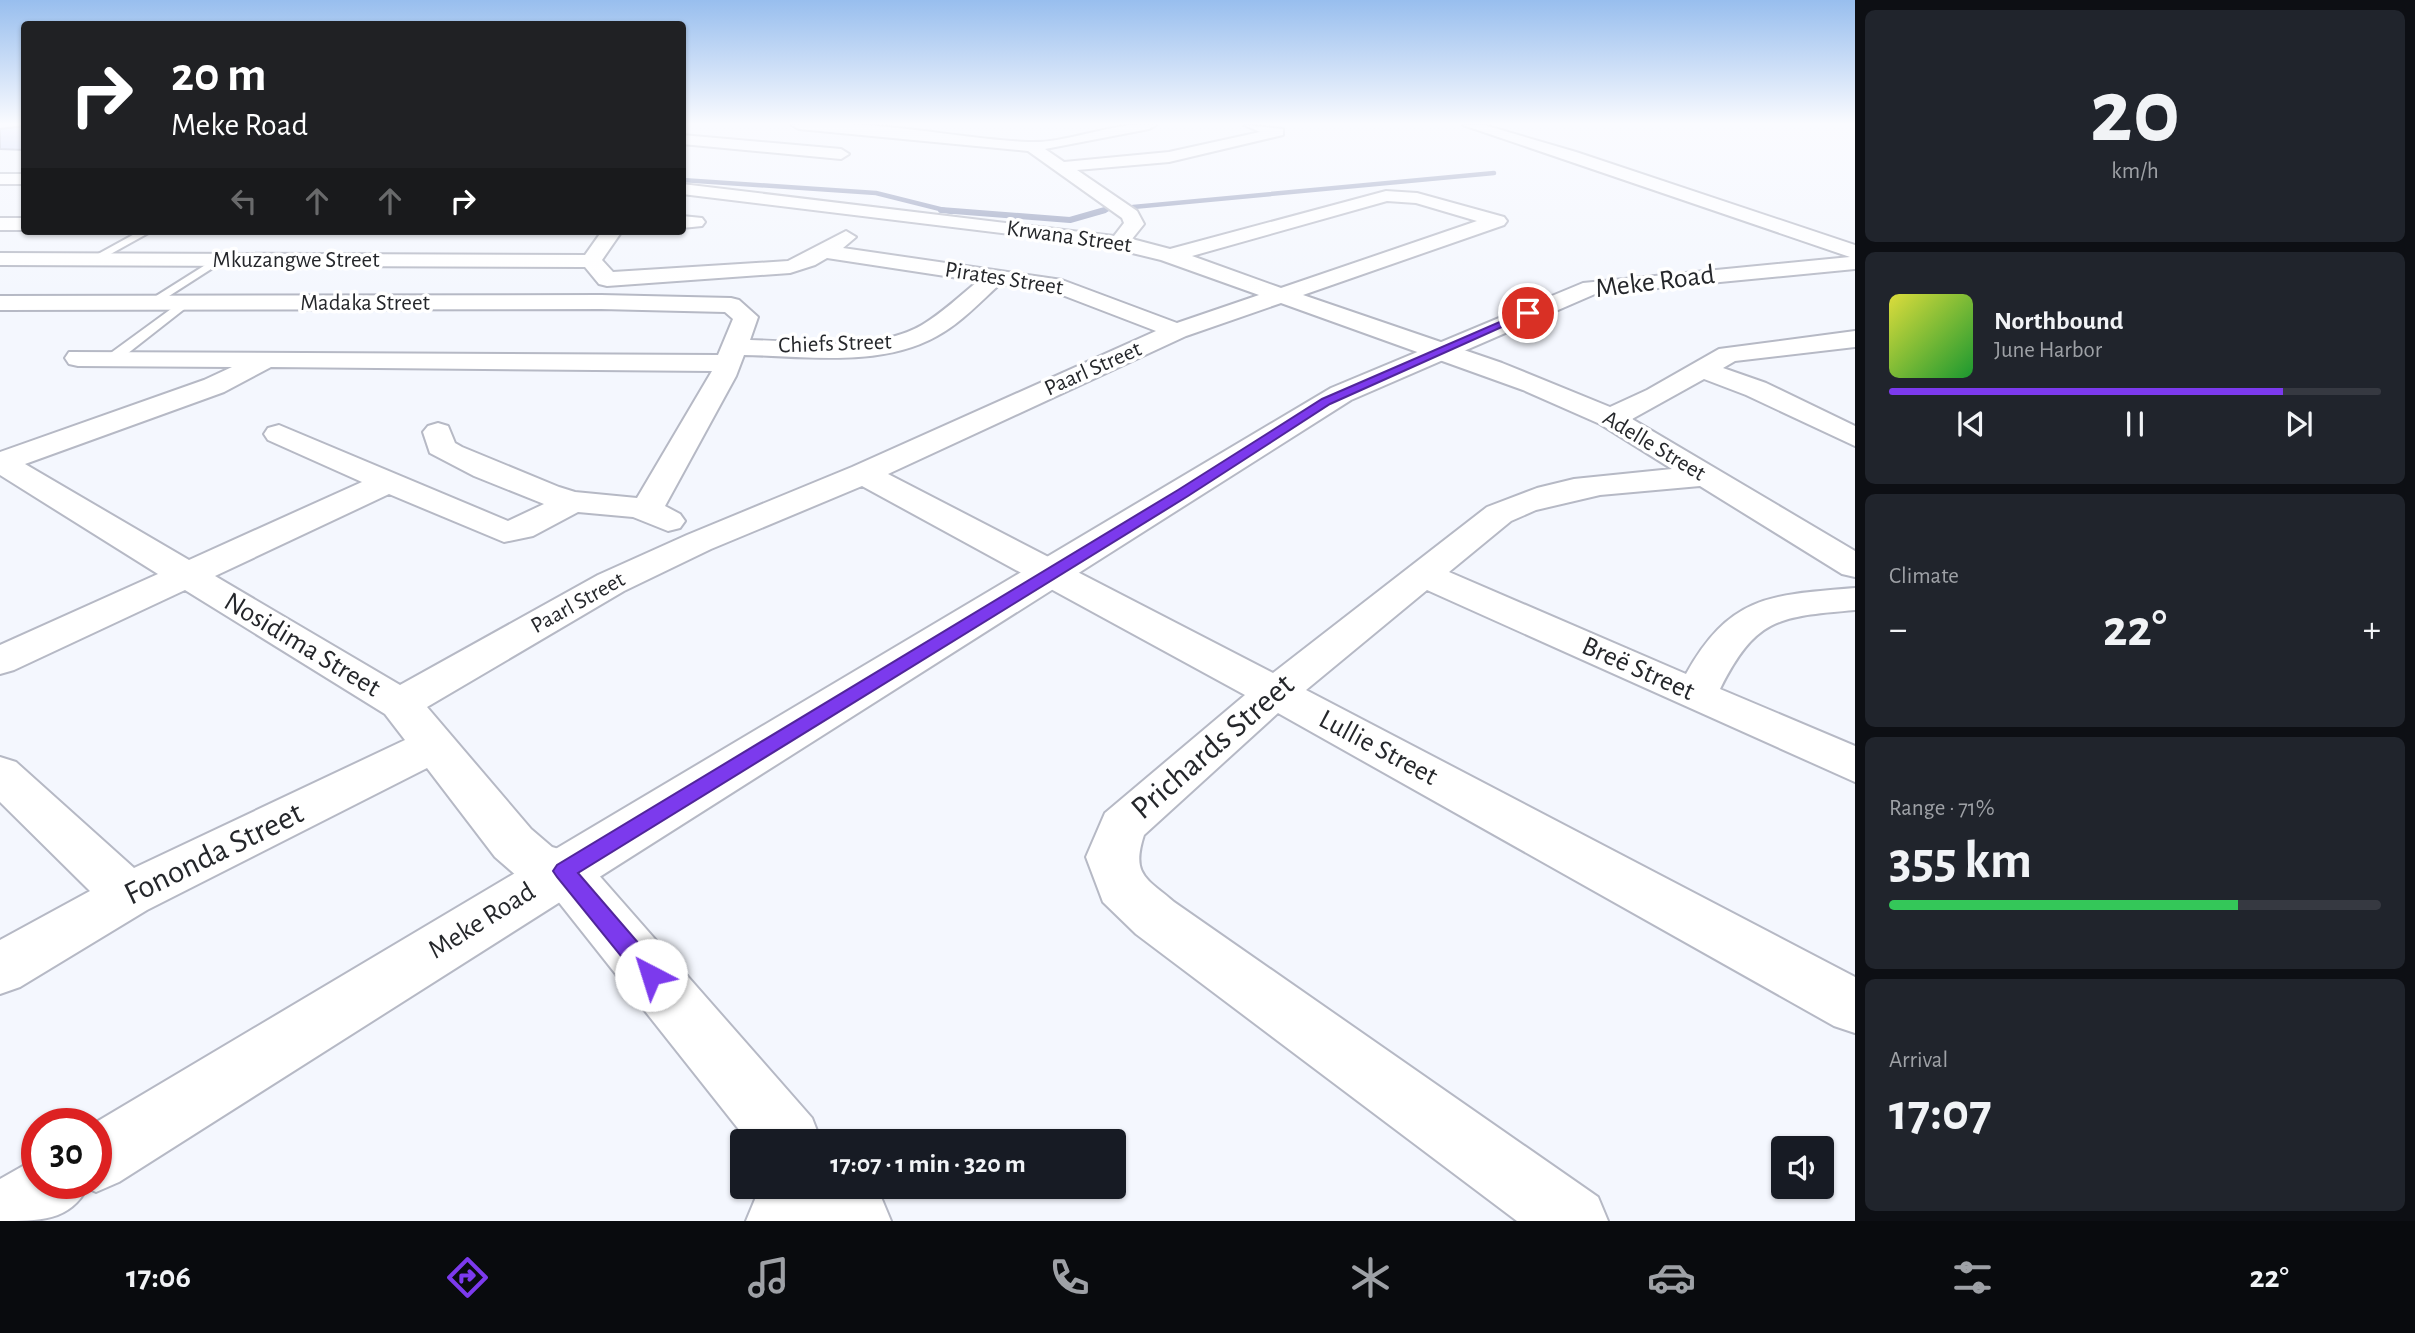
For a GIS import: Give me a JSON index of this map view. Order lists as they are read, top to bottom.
{
  "streets": {
    "street": [
      "Krwana Street",
      "Mkuzangwe Street",
      "Pirates Street",
      "Meke Road",
      "Madaka Street",
      "Chiefs Street",
      "Paarl Street",
      "Adelle Street",
      "Nosidima Street",
      "Breë Street",
      "Prichards Street",
      "Lullie Street",
      "Fononda Street"
    ]
  },
  "crossings": [
    ["Krwana Street", "Meke Road"],
    ["Krwana Street", "Paarl Street"],
    ["Krwana Street", "Adelle Street"],
    ["Pirates Street", "Chiefs Street"],
    ["Pirates Street", "Paarl Street"],
    ["Meke Road", "Adelle Street"],
    ["Meke Road", "Nosidima Street"],
    ["Meke Road", "Lullie Street"],
    ["Madaka Street", "Chiefs Street"],
    ["Paarl Street", "Nosidima Street"],
    ["Paarl Street", "Lullie Street"],
    ["Adelle Street", "Prichards Street"],
    ["Nosidima Street", "Fononda Street"],
    ["Breë Street", "Prichards Street"],
    ["Prichards Street", "Lullie Street"]
  ],
  "page": {
    "tile": [
      ["20", "km/h"],
      "Climate",
      ["Range · 71%", "355 km"],
      ["Arrival", "17:07"]
    ],
    "turn": ["20 m", "Meke Road"],
    "song": ["Northbound", "June Harbor"],
    "heat": ["−", "22°", "+"],
    "limit": "30",
    "trip": "17:07 · 1 min · 320 m",
    "tabs": ["17:06", "22°"]
  }
}
